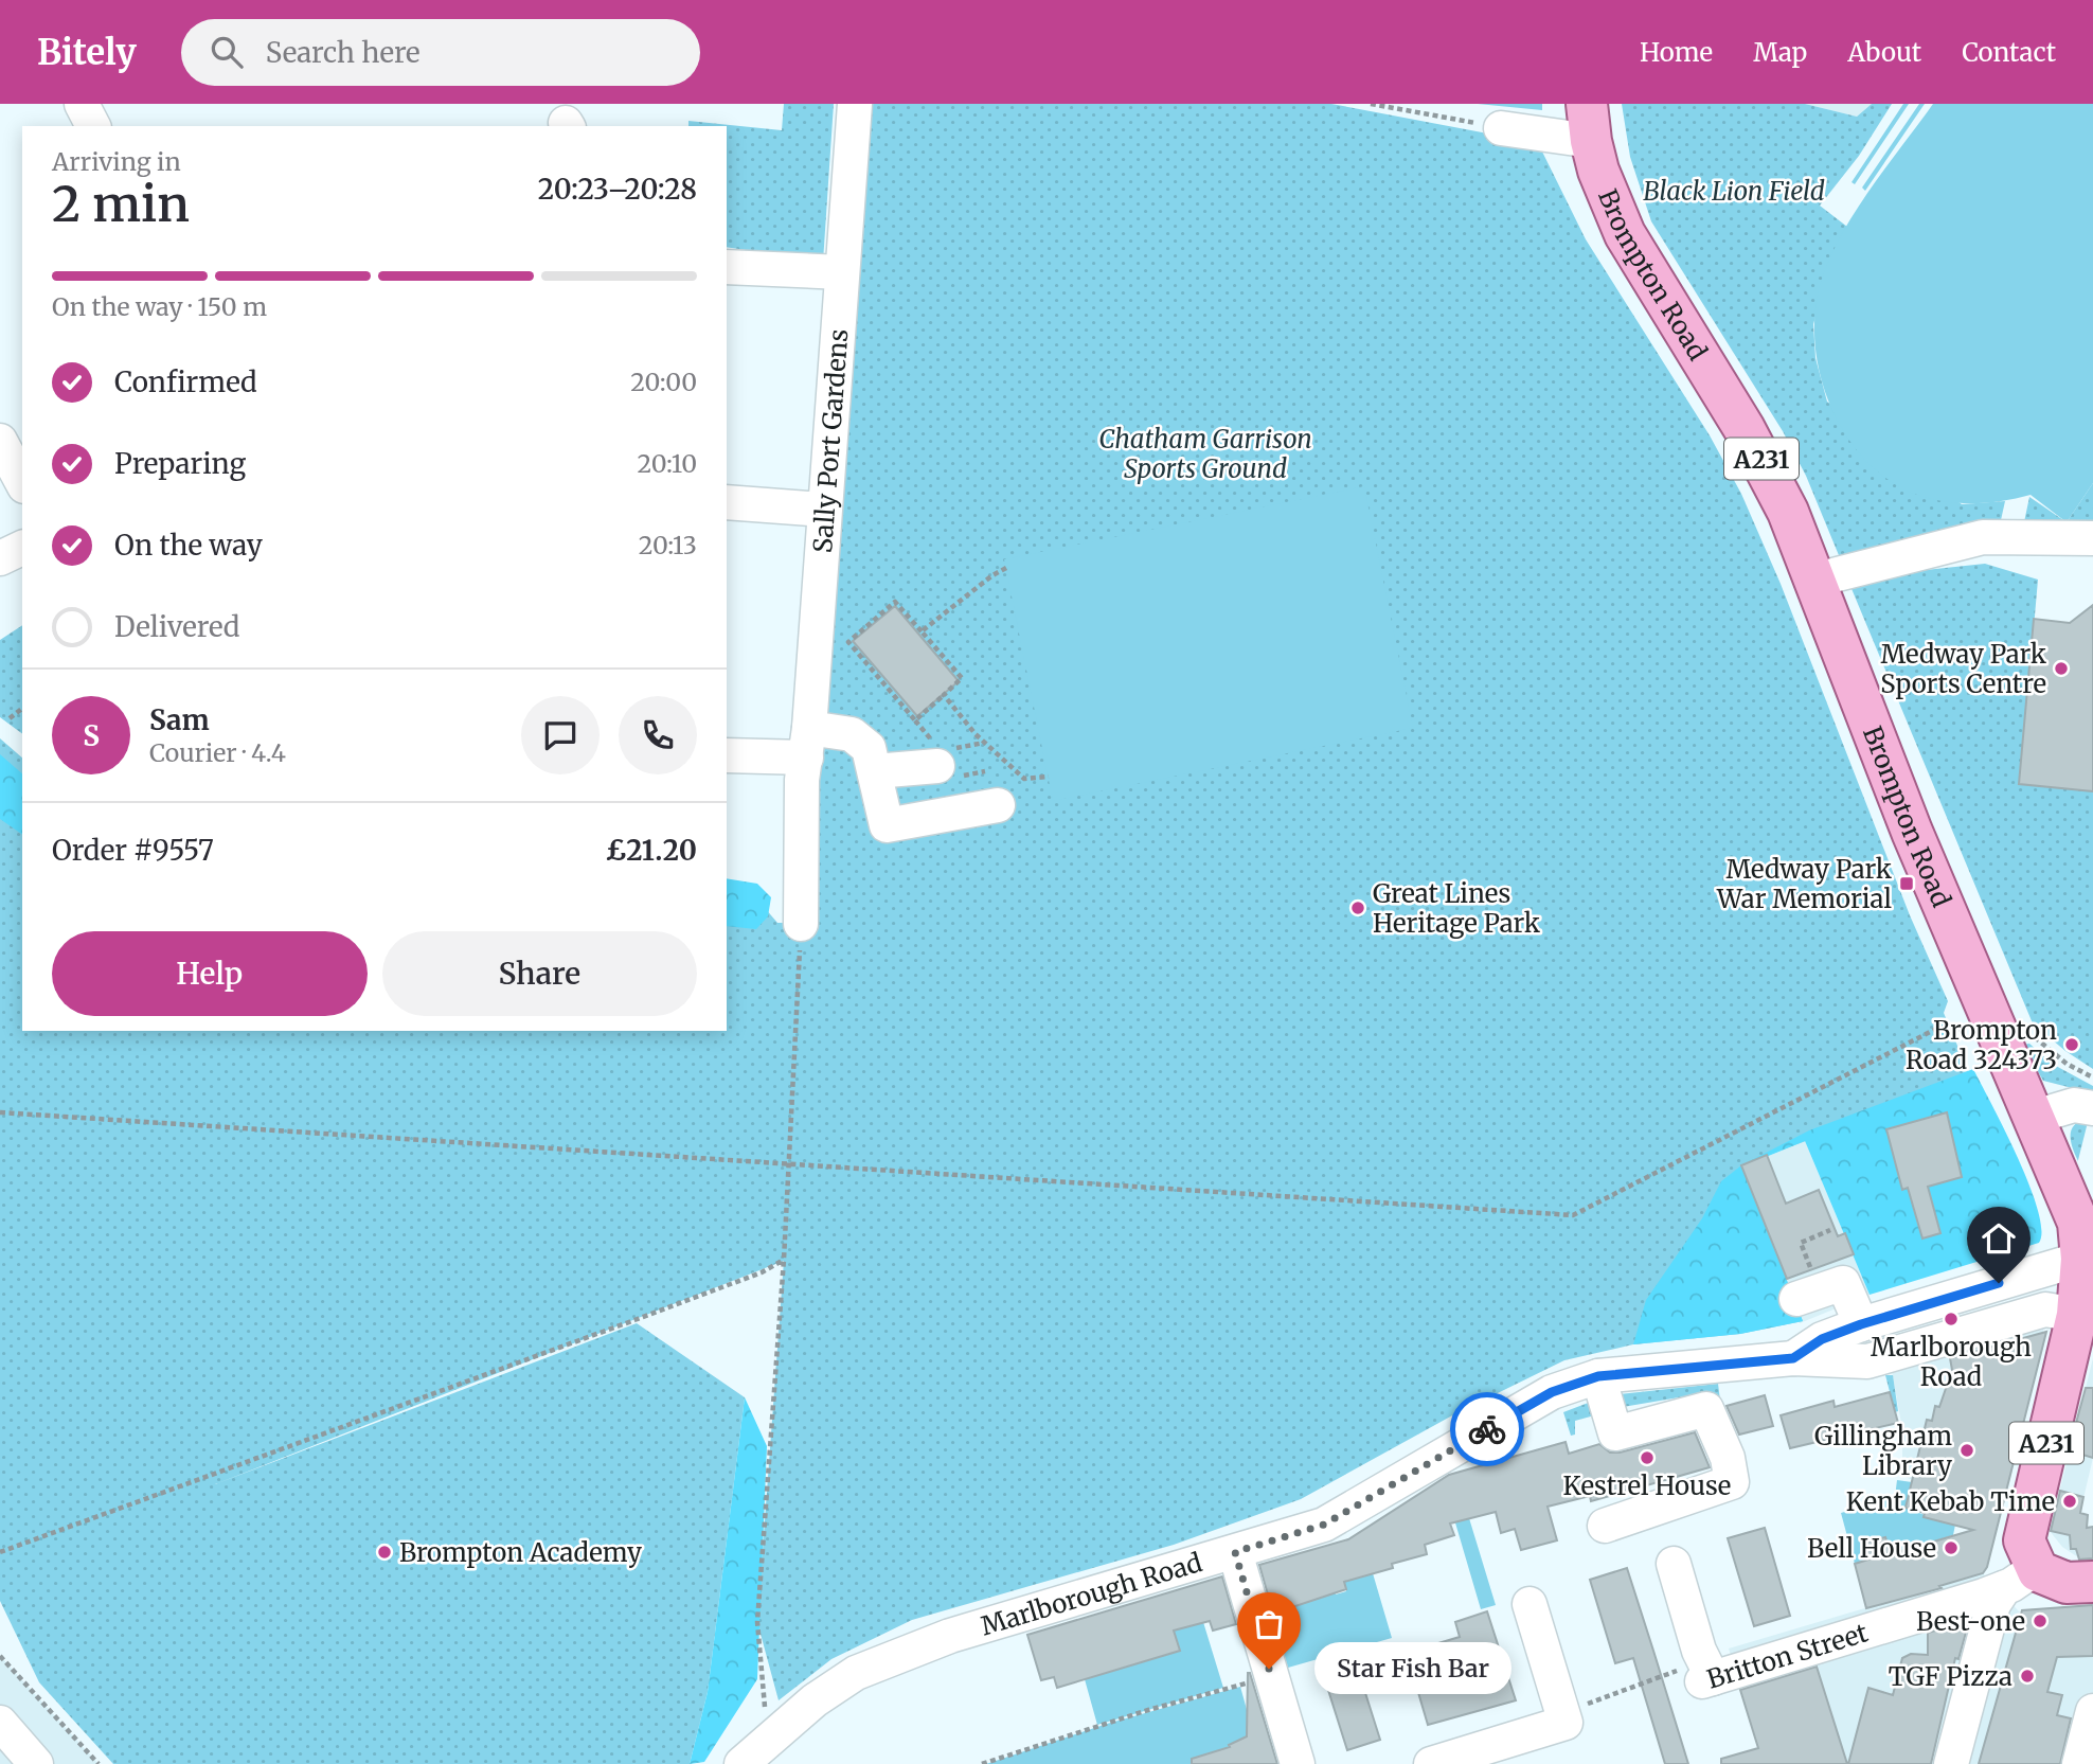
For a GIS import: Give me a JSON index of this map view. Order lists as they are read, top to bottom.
{
  "streets": {
    "main road": ["Brompton Road", "A231"],
    "street": ["Sally Port Gardens", "Marlborough Road", "Britton Street"]
  },
  "crossings": [
    ["Brompton Road", "A231"],
    ["Brompton Road", "Marlborough Road"],
    ["A231", "Marlborough Road"],
    ["A231", "Britton Street"]
  ],
  "parks": ["Black Lion Field", "Chatham Garrison Sports Ground"],
  "places": {
    "other": [
      "Medway Park Sports Centre",
      "Great Lines Heritage Park",
      "Brompton Road 324373",
      "Marlborough Road",
      "Gillingham Library",
      "Kestrel House",
      "Kent Kebab Time",
      "Bell House",
      "Brompton Academy",
      "Best-one",
      "Star Fish Bar",
      "TGF Pizza"
    ],
    "transit": ["Medway Park War Memorial"]
  },
  "page": {
    "header": "Bitely",
    "search": "Search here",
    "nav": [
      "Home",
      "Map",
      "About",
      "Contact"
    ],
    "heading": ["2 min", "Arriving in", "20:23–20:28"],
    "panel": [
      "Sam",
      "Courier · 4.4",
      "Order #9557",
      "£21.20"
    ],
    "bar": "On the way · 150 m",
    "list": [
      ["Confirmed", "20:00"],
      ["Preparing", "20:10"],
      ["On the way", "20:13"],
      "Delivered"
    ],
    "round": "S",
    "buttons": ["Help", "Share"],
    "bubble": "Star Fish Bar"
  }
}
